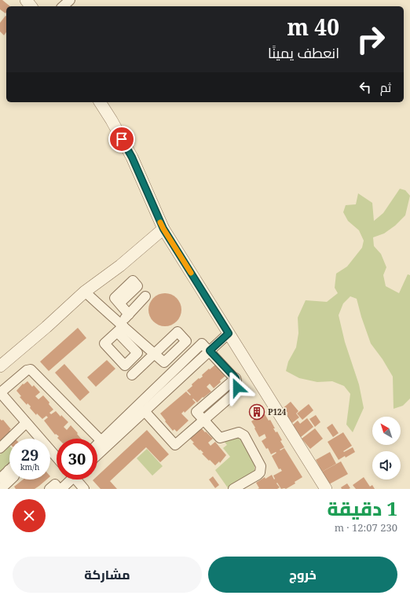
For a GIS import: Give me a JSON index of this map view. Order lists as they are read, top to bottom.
{
  "places": {
    "building": ["P124"]
  },
  "north": "top left",
  "page": {
    "turn": ["40 m", "انعطف يمينًا"],
    "then": "ثم",
    "speed": "29 km/h",
    "limit": "30",
    "heading": ["1 دقيقة", "230 m · 12:07"],
    "buttons": ["خروج", "مشاركة"]
  }
}
